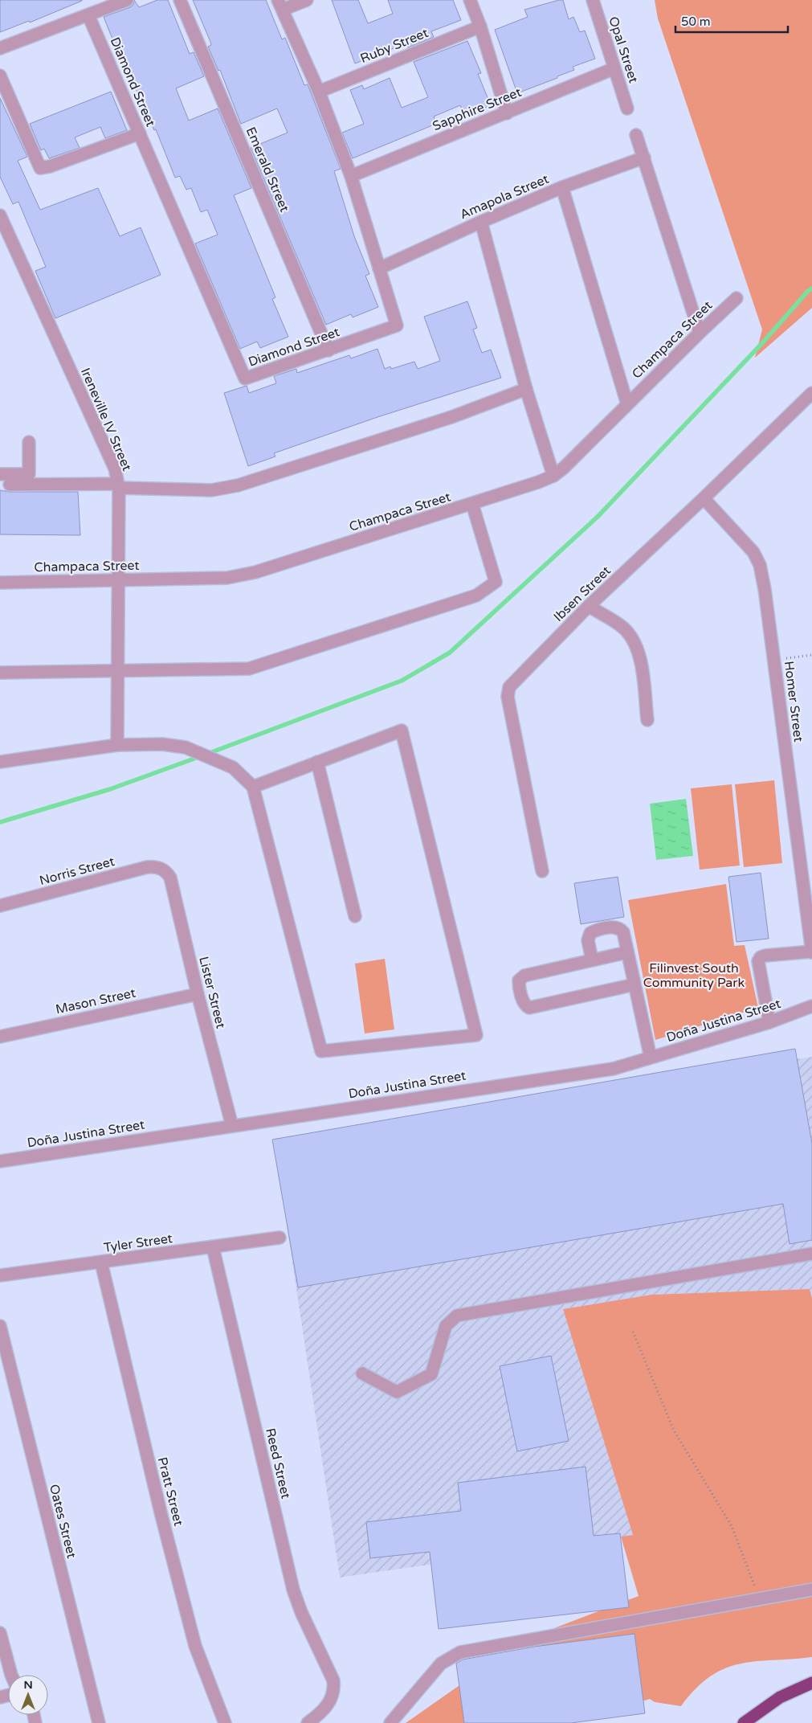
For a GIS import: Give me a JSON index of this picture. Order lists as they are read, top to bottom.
{
  "streets": {
    "street": [
      "Ruby Street",
      "Opal Street",
      "Diamond Street",
      "Sapphire Street",
      "Emerald Street",
      "Amapola Street",
      "Champaca Street",
      "Ireneville IV Street",
      "Ibsen Street",
      "Homer Street",
      "Norris Street",
      "Lister Street",
      "Mason Street",
      "Doña Justina Street",
      "Tyler Street",
      "Reed Street",
      "Pratt Street",
      "Oates Street"
    ]
  },
  "crossings": [
    ["Ruby Street", "Diamond Street"],
    ["Opal Street", "Sapphire Street"],
    ["Diamond Street", "Sapphire Street"],
    ["Diamond Street", "Emerald Street"],
    ["Diamond Street", "Amapola Street"],
    ["Champaca Street", "Ireneville IV Street"],
    ["Ibsen Street", "Homer Street"],
    ["Norris Street", "Lister Street"],
    ["Lister Street", "Mason Street"],
    ["Lister Street", "Doña Justina Street"],
    ["Tyler Street", "Reed Street"],
    ["Tyler Street", "Pratt Street"]
  ],
  "parks": ["Filinvest South Community Park"],
  "scale_bar": "50 m",
  "north": "top"
}
